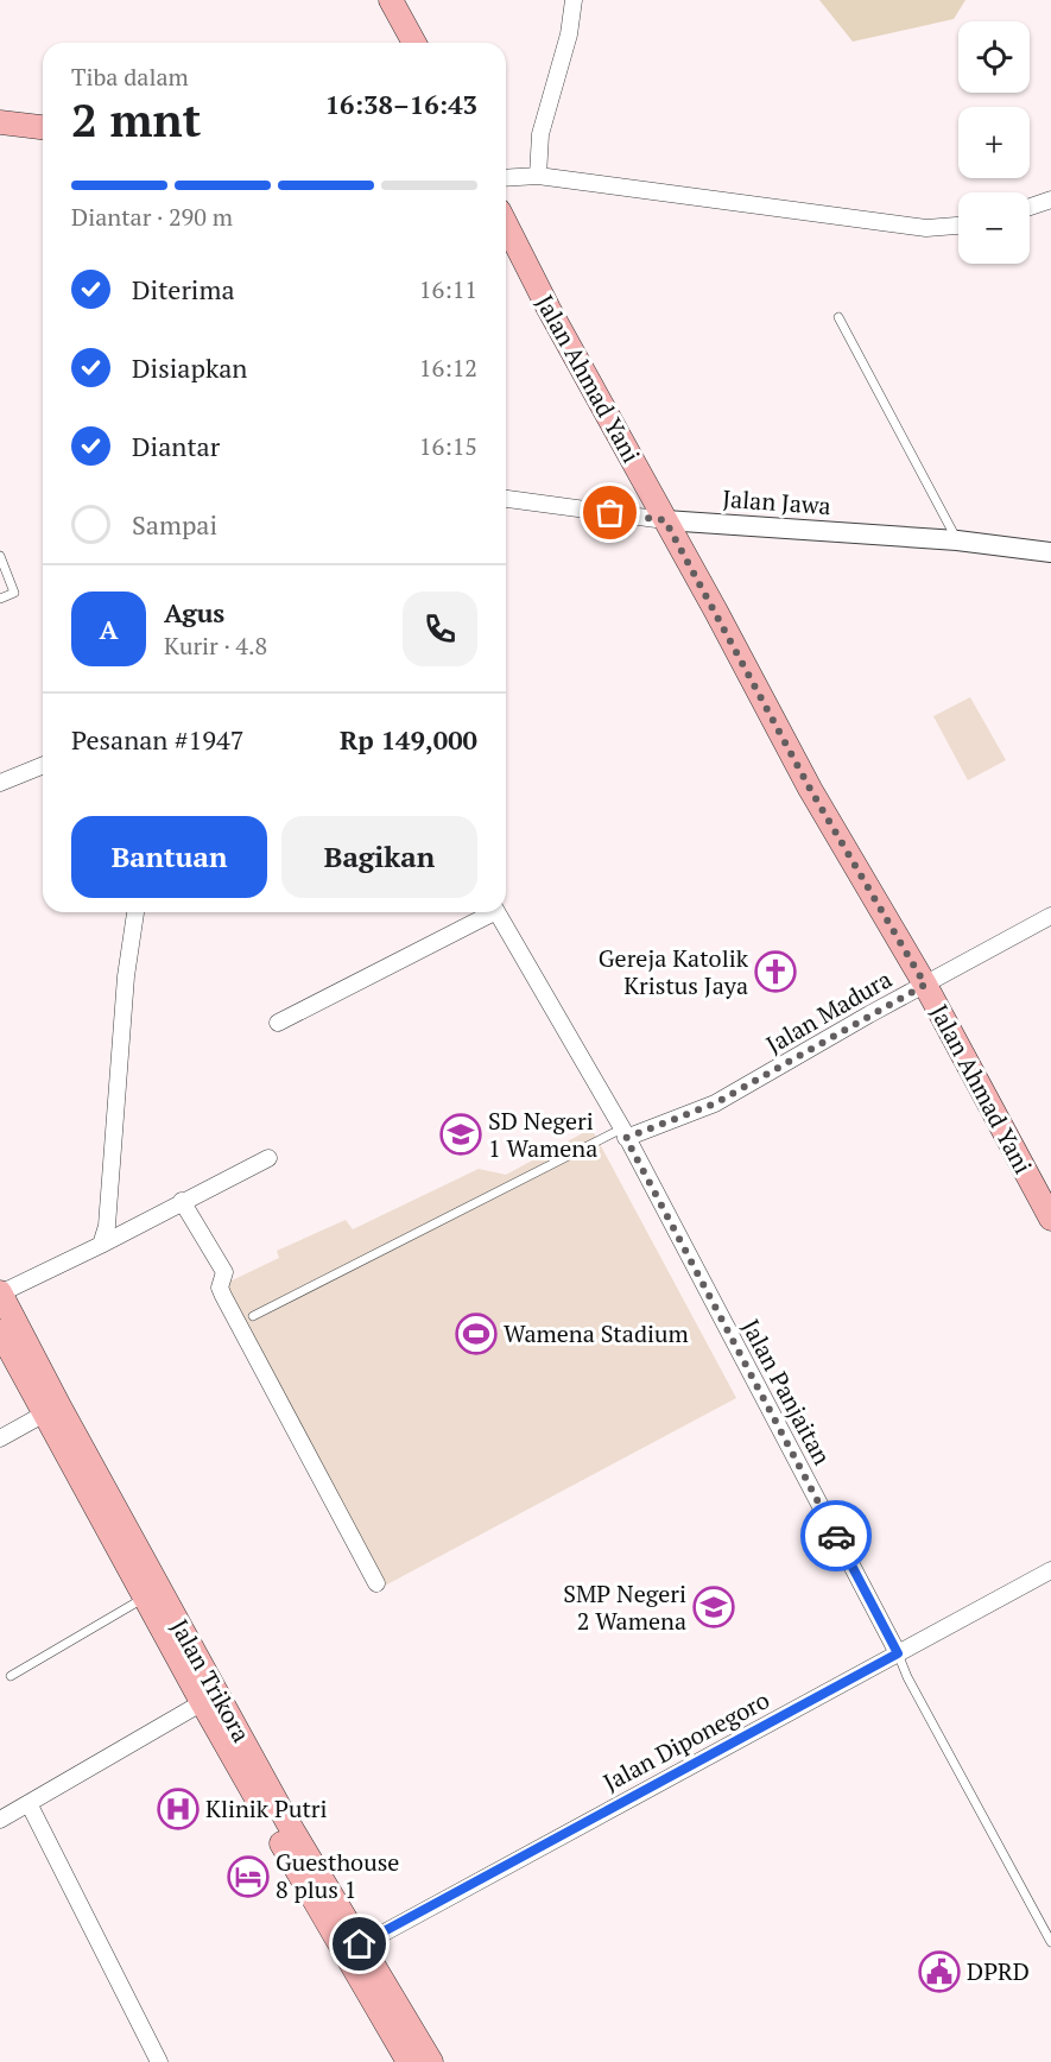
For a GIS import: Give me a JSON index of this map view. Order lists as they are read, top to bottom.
{
  "streets": {
    "main road": ["Jalan Ahmad Yani", "Jalan Trikora"],
    "street": [
      "Jalan Jawa",
      "Jalan Madura",
      "Jalan Panjaitan",
      "Jalan Diponegoro"
    ]
  },
  "crossings": [
    ["Jalan Ahmad Yani", "Jalan Jawa"],
    ["Jalan Ahmad Yani", "Jalan Madura"],
    ["Jalan Madura", "Jalan Panjaitan"],
    ["Jalan Panjaitan", "Jalan Diponegoro"],
    ["Jalan Trikora", "Jalan Diponegoro"]
  ],
  "places": {
    "church": ["Gereja Katolik Kristus Jaya"],
    "school or university": ["SD Negeri 1 Wamena", "SMP Negeri 2 Wamena"],
    "sports": ["Wamena Stadium"],
    "hospital": ["Klinik Putri"],
    "hotel": ["Guesthouse 8 plus 1"],
    "public building": ["DPRD"]
  },
  "page": {
    "map_buttons": ["+", "−"],
    "heading": ["2 mnt", "Tiba dalam", "16:38–16:43"],
    "panel": [
      "Agus",
      "Kurir · 4.8",
      "Pesanan #1947",
      "Rp 149,000"
    ],
    "bar": "Diantar · 290 m",
    "list": [
      ["Diterima", "16:11"],
      ["Disiapkan", "16:12"],
      ["Diantar", "16:15"],
      "Sampai"
    ],
    "round": "A",
    "buttons": ["Bantuan", "Bagikan"]
  }
}
